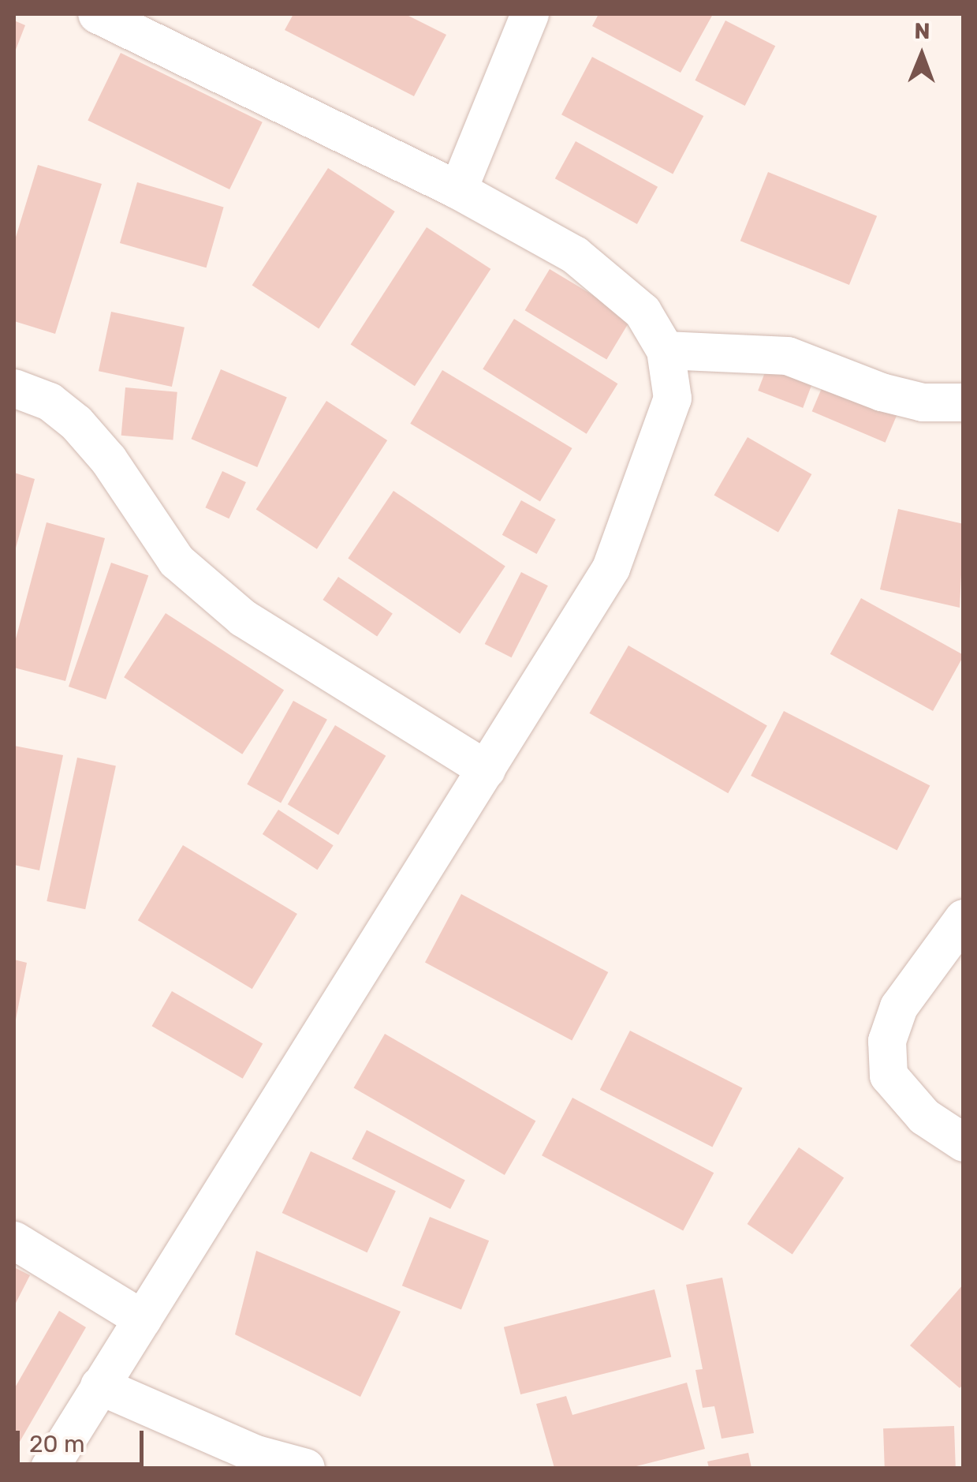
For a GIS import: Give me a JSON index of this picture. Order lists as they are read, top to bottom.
{
  "scale_bar": "20 m",
  "north": "top"
}
